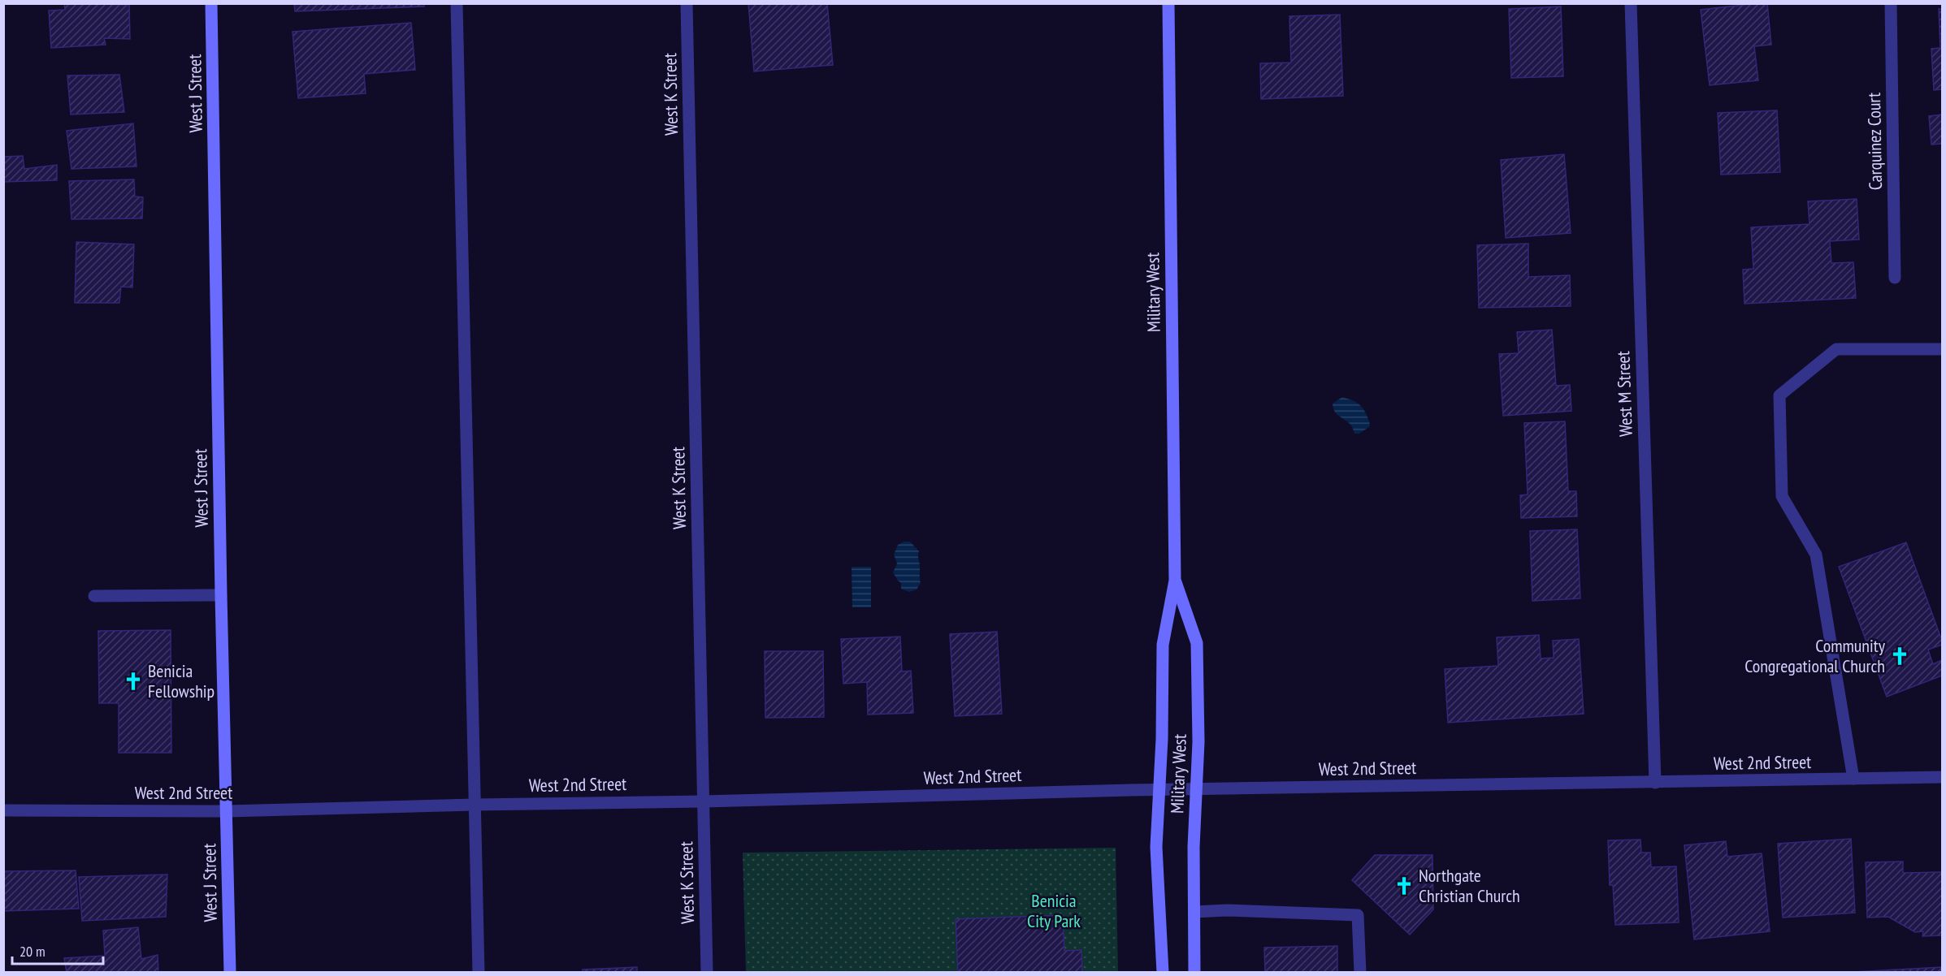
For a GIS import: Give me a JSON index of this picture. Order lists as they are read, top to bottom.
{
  "streets": {
    "main road": ["West J Street", "Military West"],
    "street": [
      "West K Street",
      "Carquinez Court",
      "West M Street",
      "West 2nd Street"
    ]
  },
  "crossings": [
    ["West J Street", "West 2nd Street"],
    ["West K Street", "West 2nd Street"],
    ["Military West", "West 2nd Street"],
    ["West M Street", "West 2nd Street"]
  ],
  "parks": ["Benicia City Park"],
  "places": {
    "church": ["Community Congregational Church", "Benicia Fellowship", "Northgate Christian Church"]
  },
  "scale_bar": "20 m"
}
